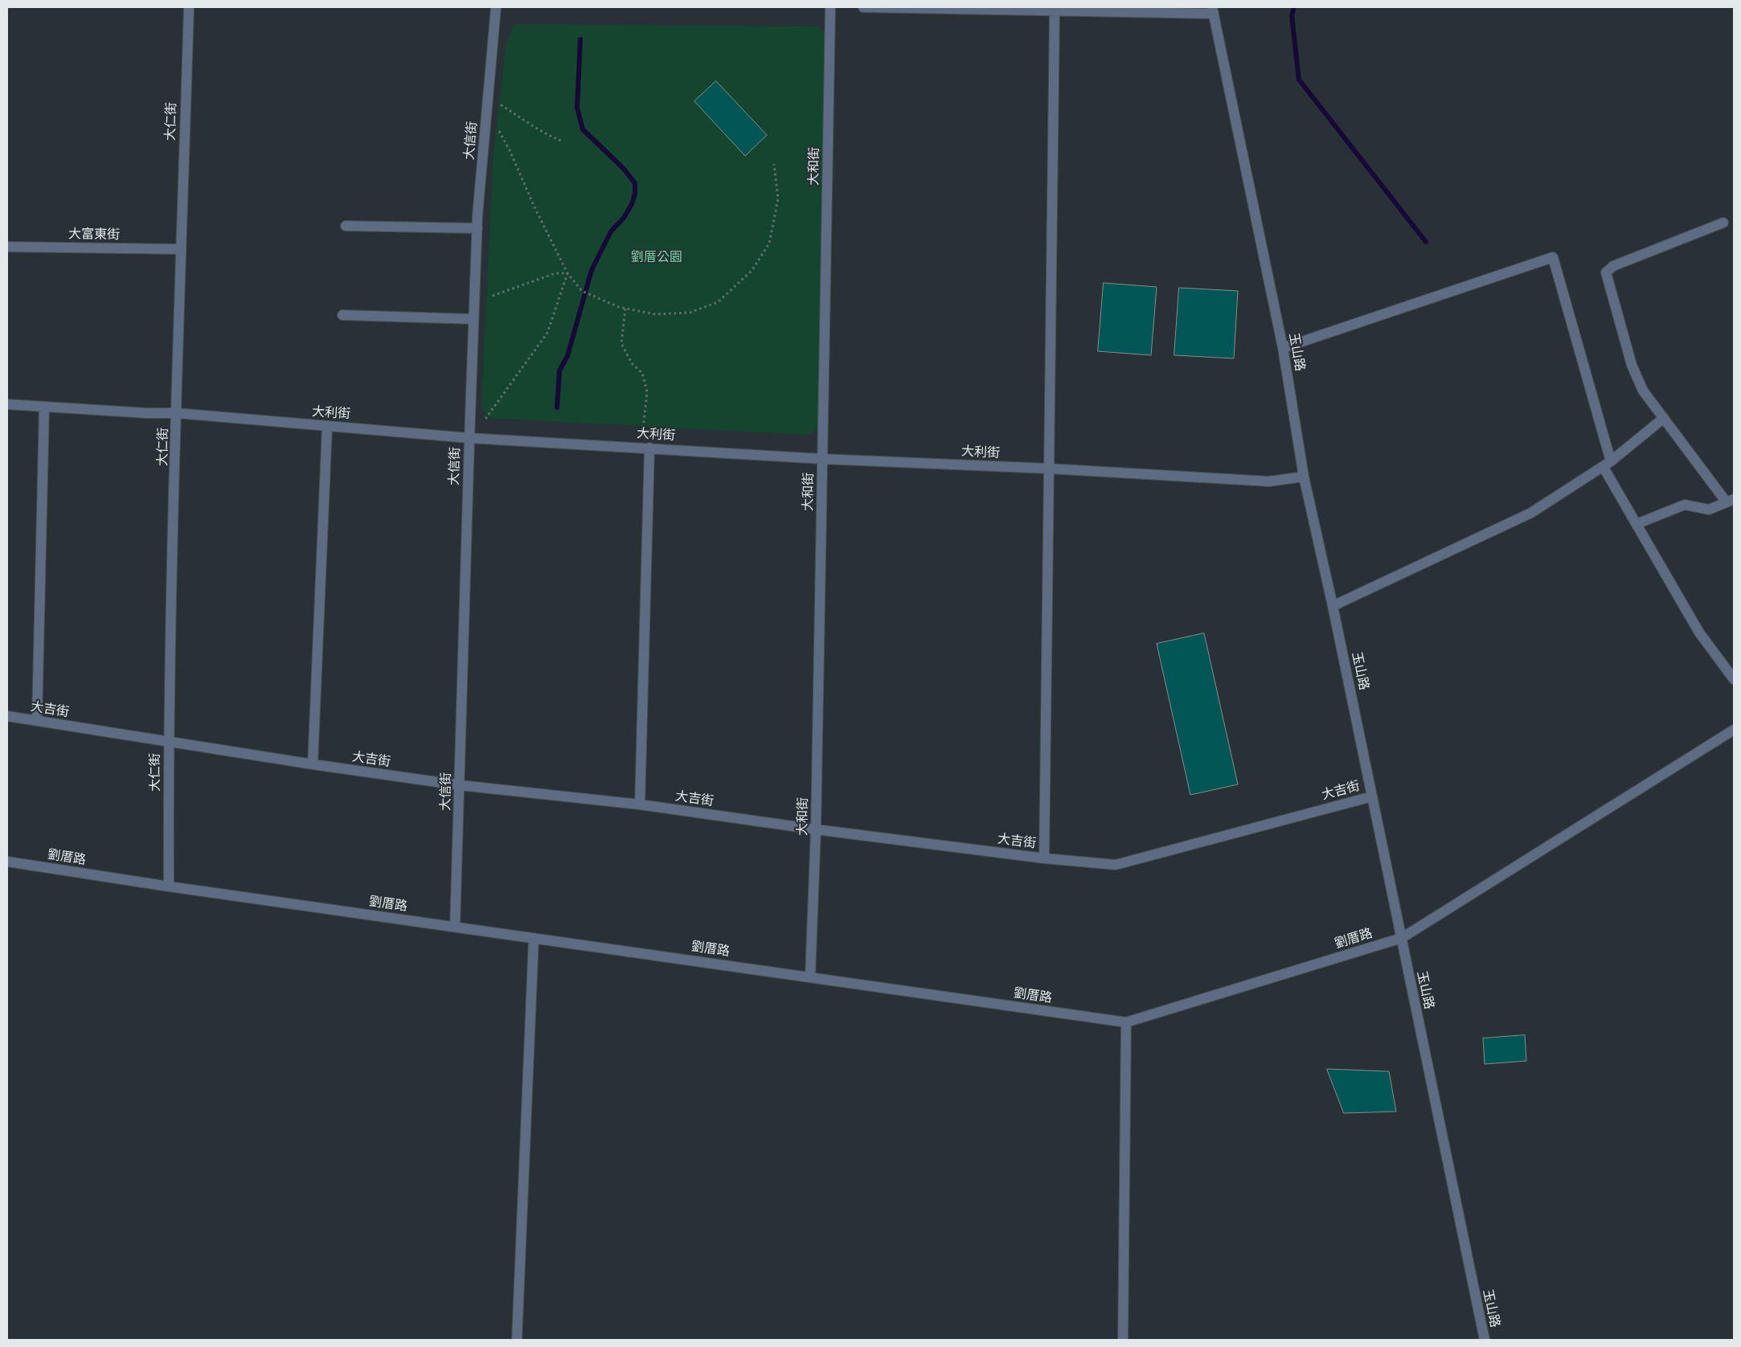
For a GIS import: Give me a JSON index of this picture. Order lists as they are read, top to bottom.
{
  "streets": {
    "street": [
      "大仁街",
      "大信街",
      "大和街",
      "大富東街",
      "玉山路",
      "大利街",
      "大吉街",
      "劉厝路"
    ]
  },
  "crossings": [
    ["大仁街", "大富東街"],
    ["大仁街", "大利街"],
    ["大仁街", "大吉街"],
    ["大仁街", "劉厝路"],
    ["大信街", "大利街"],
    ["大信街", "大吉街"],
    ["大信街", "劉厝路"],
    ["大和街", "大利街"],
    ["大和街", "大吉街"],
    ["大和街", "劉厝路"],
    ["玉山路", "大利街"],
    ["玉山路", "大吉街"],
    ["玉山路", "劉厝路"]
  ],
  "parks": ["劉厝公園"]
}
